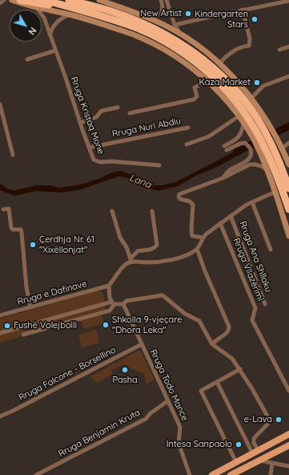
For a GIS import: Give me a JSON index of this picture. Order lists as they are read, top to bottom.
{
  "streets": {
    "street": [
      "Rruga Kristaq Mone",
      "Rruga Nuri Abdiu",
      "Rruga Ana Shllaku",
      "Rruga Vllazërimi",
      "Rruga e Dafinave",
      "Rruga Falcone - Borsellino",
      "Rruga Todo Mance",
      "Rruga Benjamin Kruta"
    ]
  },
  "crossings": [
    ["Rruga Kristaq Mone", "Rruga Nuri Abdiu"],
    ["Rruga Falcone - Borsellino", "Rruga Todo Mance"],
    ["Rruga Todo Mance", "Rruga Benjamin Kruta"]
  ],
  "water": ["Lana"],
  "places": [
    "New Artist",
    "Kindergarten Stars",
    "Kaza Market",
    "Çerdhja Nr. 61 \"Xixëllonjat\"",
    "Shkolla 9-vjeçare \"Dhora Leka\"",
    "Fushë Volejbolli",
    "Pasha",
    "e-Lava",
    "Intesa Sanpaolo"
  ],
  "north": "bottom right"
}
